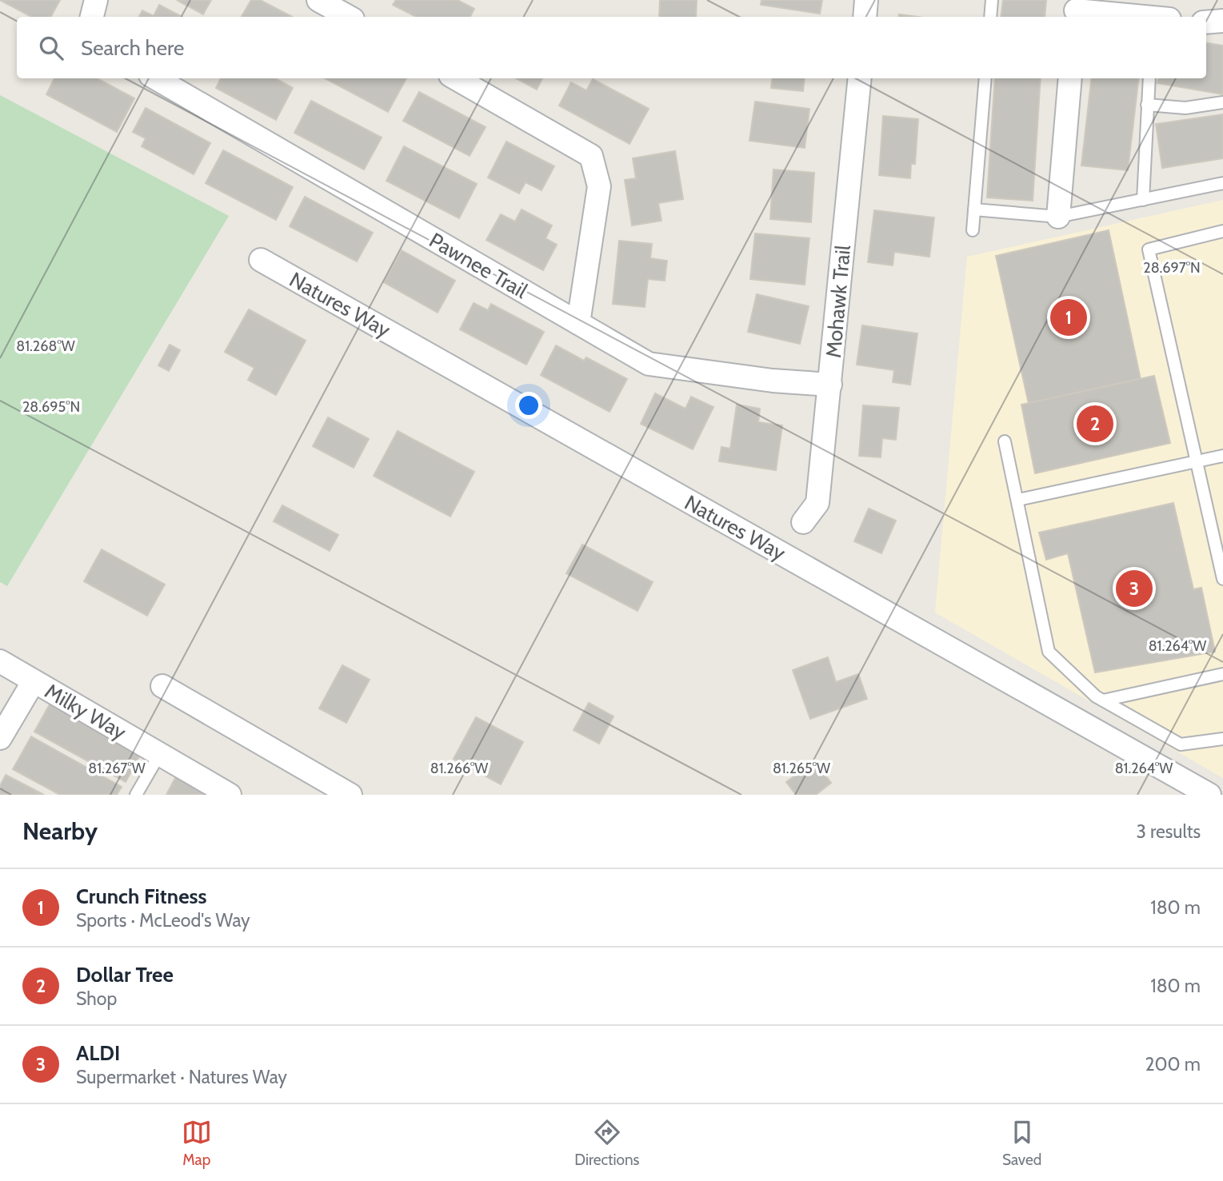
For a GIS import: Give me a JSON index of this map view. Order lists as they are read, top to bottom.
{
  "streets": {
    "street": [
      "Pawnee Trail",
      "Mohawk Trail",
      "Natures Way",
      "Milky Way"
    ]
  },
  "crossings": [
    ["Pawnee Trail", "Mohawk Trail"]
  ],
  "page": {
    "search": "Search here",
    "pins": ["1", "2", "3"],
    "heading": ["Nearby", "3 results"],
    "list": [
      {
        "mark": "1",
        "name": "Crunch Fitness",
        "note": "Sports · McLeod's Way",
        "value": "180 m"
      },
      {
        "mark": "2",
        "name": "Dollar Tree",
        "note": "Shop",
        "value": "180 m"
      },
      {
        "mark": "3",
        "name": "ALDI",
        "note": "Supermarket · Natures Way",
        "value": "200 m"
      }
    ],
    "nav": ["Map", "Directions", "Saved"]
  },
  "coordinates": [
    "28.697°N",
    "81.268°W",
    "28.695°N",
    "81.264°W",
    "81.267°W",
    "81.266°W",
    "81.265°W"
  ]
}
